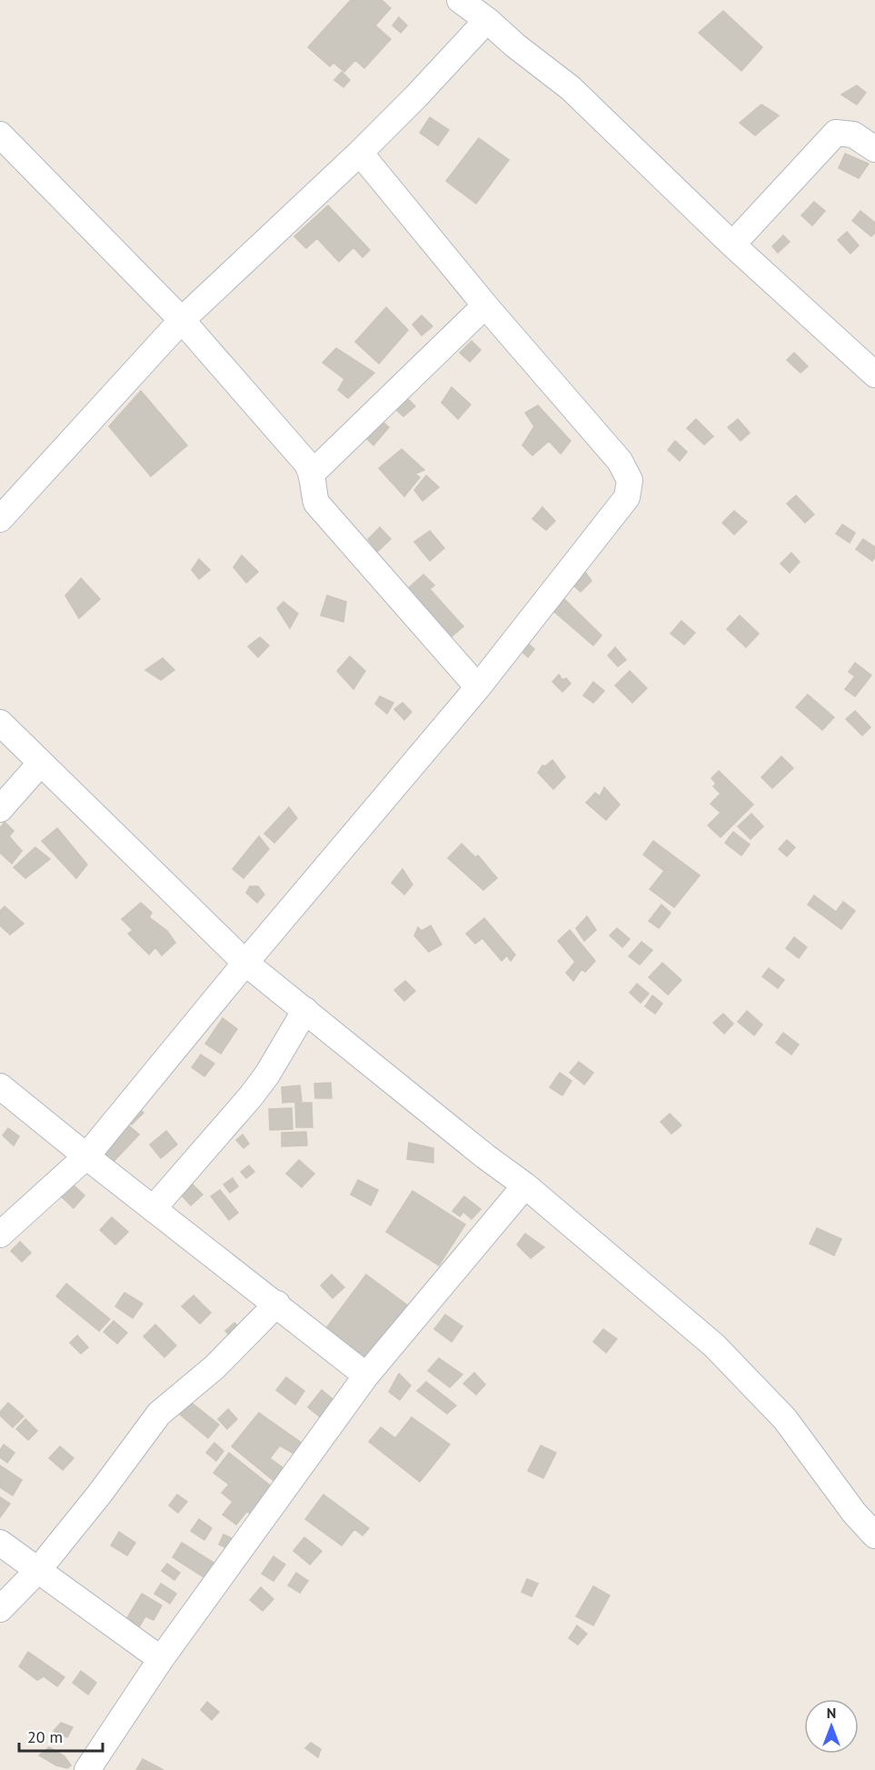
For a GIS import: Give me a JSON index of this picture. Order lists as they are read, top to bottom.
{
  "scale_bar": "20 m",
  "north": "top"
}
